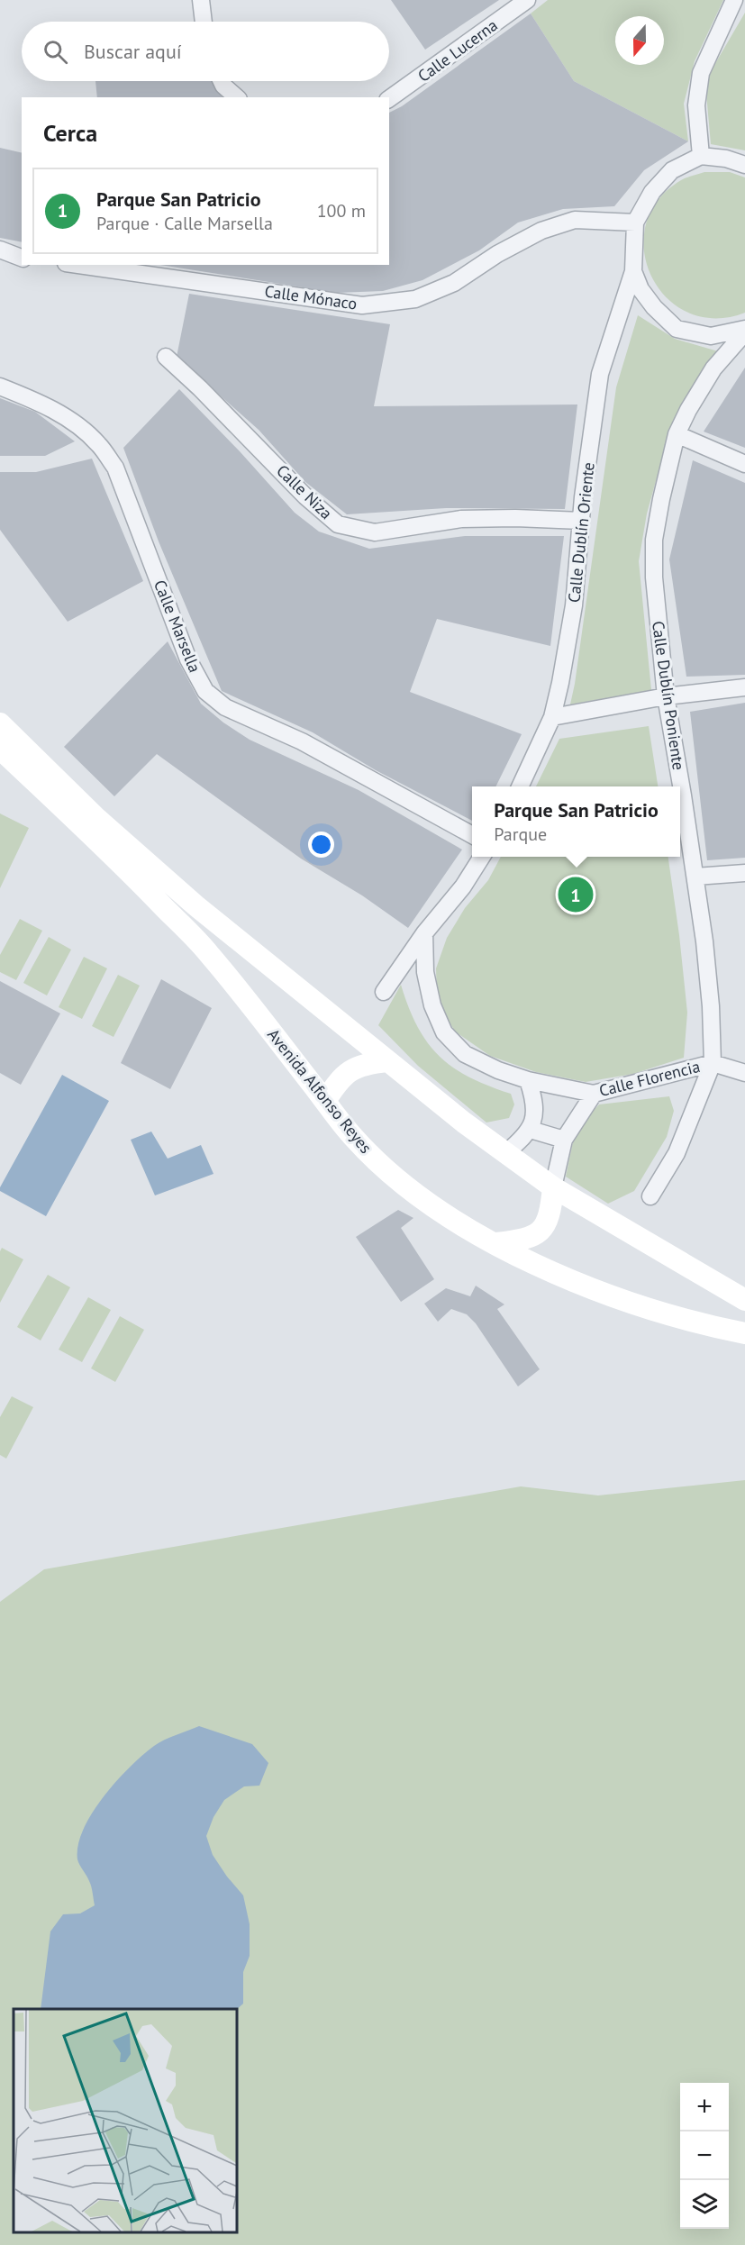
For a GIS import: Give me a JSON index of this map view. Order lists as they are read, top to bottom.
{
  "streets": {
    "main road": ["Avenida Alfonso Reyes"],
    "street": [
      "Calle Lucerna",
      "Calle Mónaco",
      "Calle Niza",
      "Calle Dublín Oriente",
      "Calle Marsella",
      "Calle Dublín Poniente",
      "Calle Florencia"
    ]
  },
  "crossings": [
    ["Calle Mónaco", "Calle Dublín Oriente"],
    ["Calle Niza", "Calle Dublín Oriente"],
    ["Calle Dublín Oriente", "Calle Dublín Poniente"],
    ["Calle Dublín Poniente", "Calle Florencia"]
  ],
  "north": "bottom",
  "page": {
    "search": "Buscar aquí",
    "heading": "Cerca",
    "list": [
      {
        "mark": "1",
        "name": "Parque San Patricio",
        "note": "Parque · Calle Marsella",
        "value": "100 m"
      }
    ],
    "popup": ["Parque San Patricio", "Parque"],
    "pins": "1",
    "map_buttons": ["+", "−"]
  }
}
